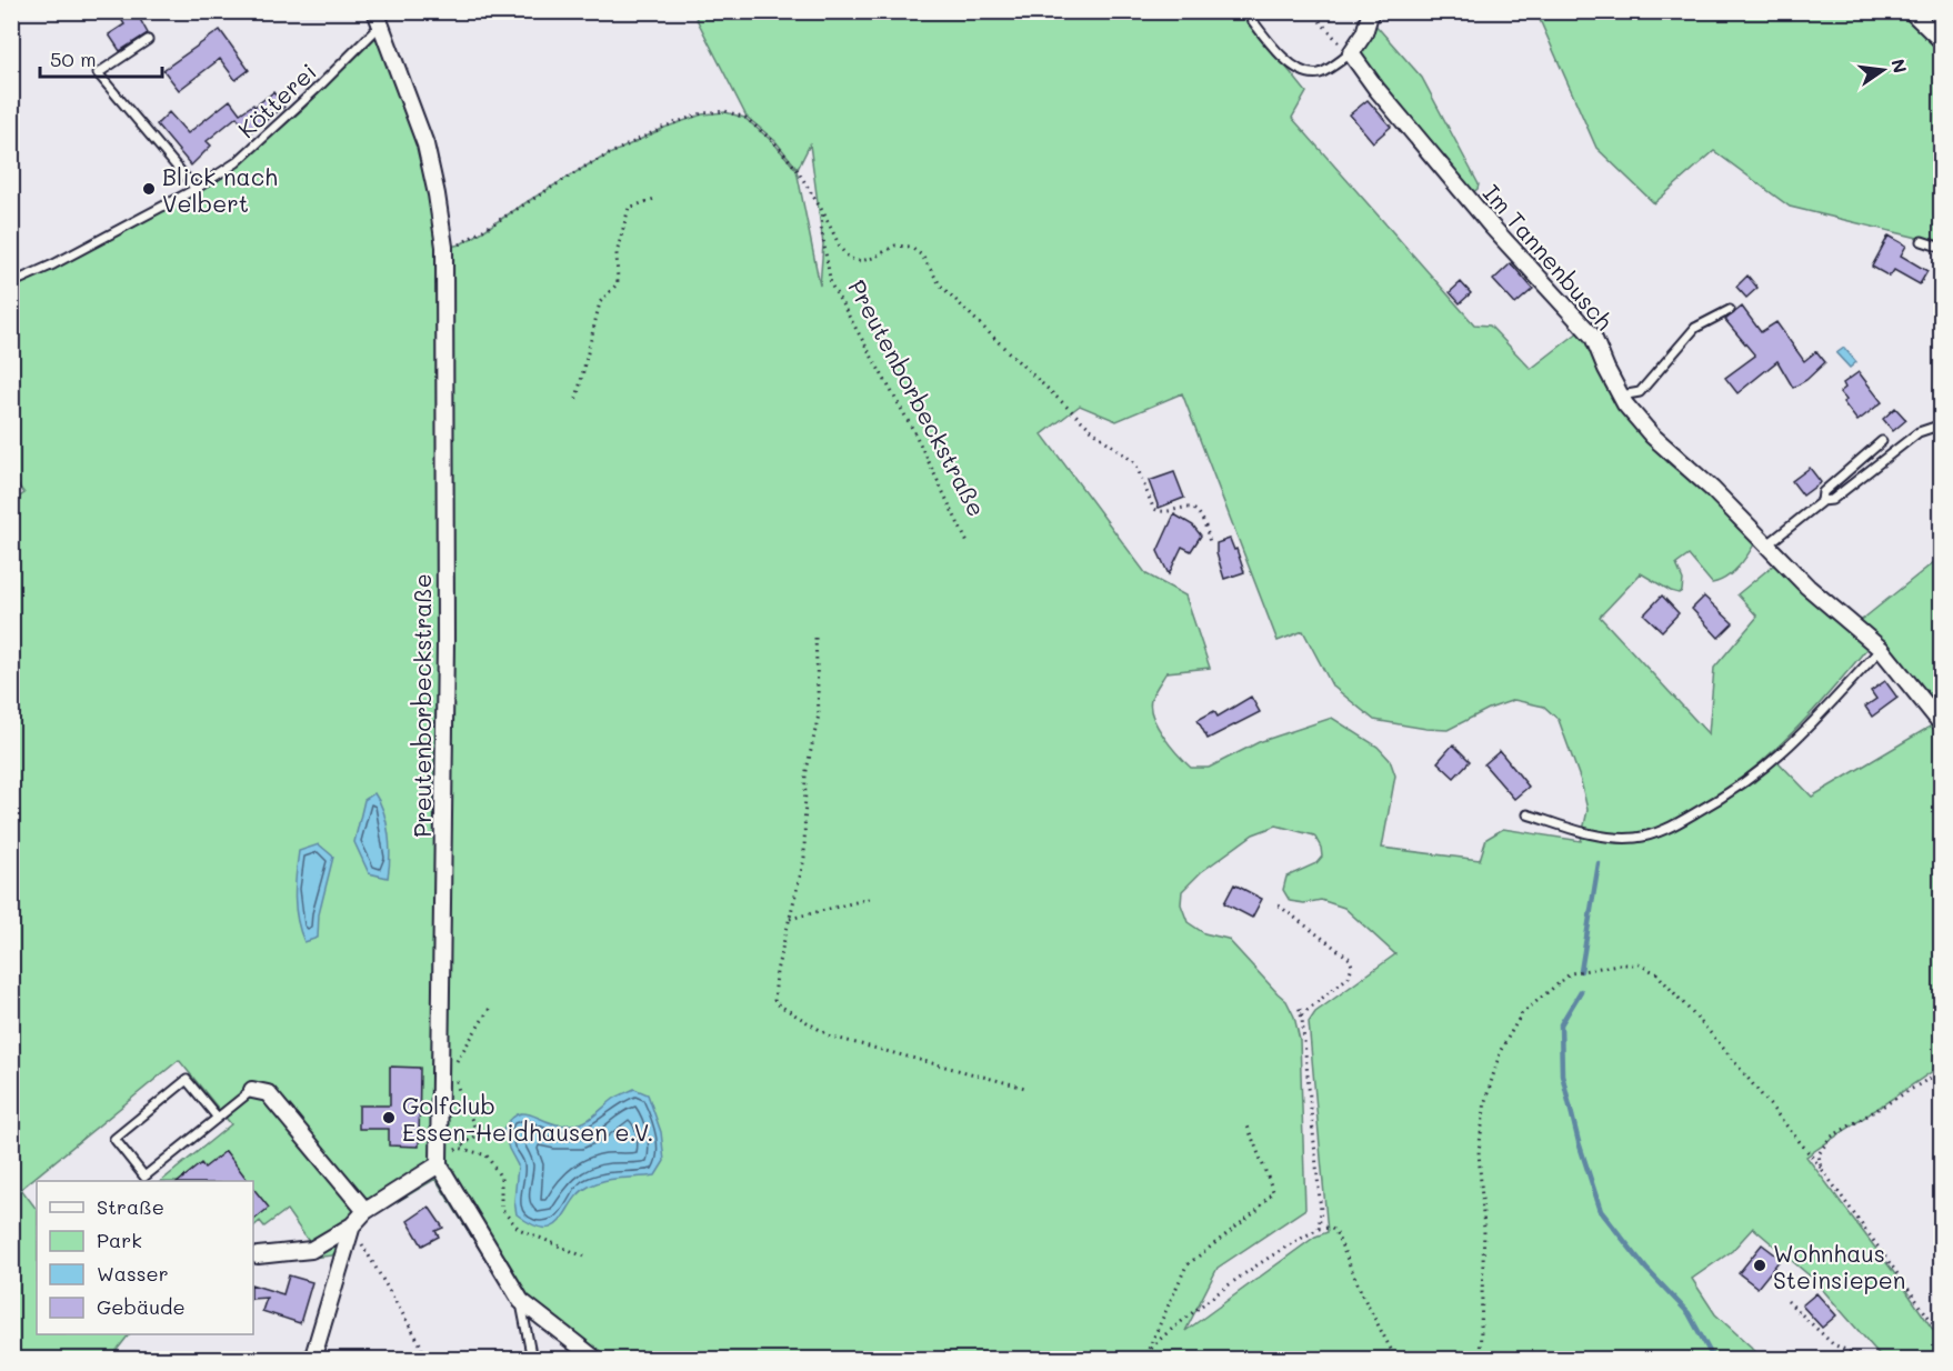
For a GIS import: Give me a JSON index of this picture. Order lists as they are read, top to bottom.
{
  "streets": {
    "street": ["Im Tannenbusch", "Preutenborbeckstraße"],
    "lane": ["Kötterei"]
  },
  "crossings": [
    ["Kötterei", "Preutenborbeckstraße"]
  ],
  "places": ["Blick nach Velbert", "Golfclub Essen-Heidhausen e.V.", "Wohnhaus Steinsiepen"],
  "legend": [
    "Straße",
    "Park",
    "Wasser",
    "Gebäude"
  ],
  "scale_bar": "50 m",
  "north": "right"
}
